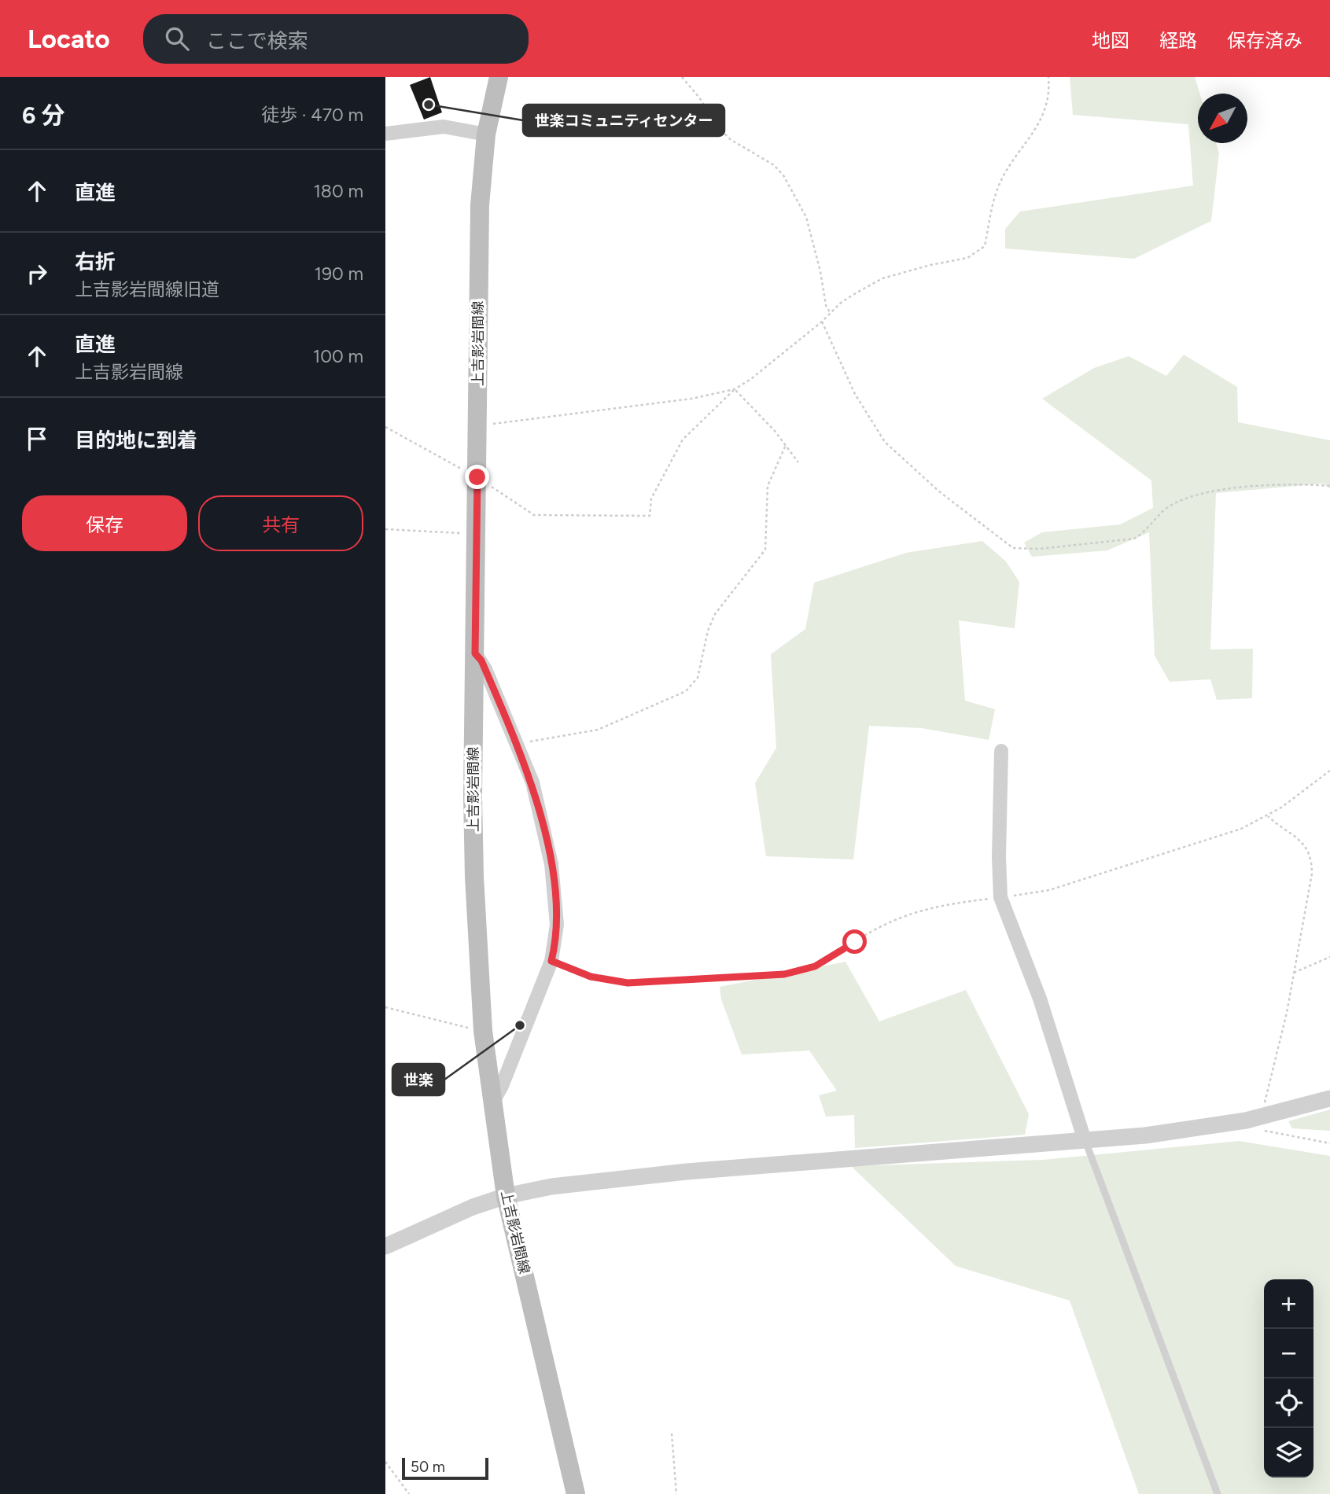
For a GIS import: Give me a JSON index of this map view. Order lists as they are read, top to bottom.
{
  "streets": {
    "main road": ["上吉影岩間線"]
  },
  "places": ["世楽コミュニティセンター", "世楽"],
  "scale_bar": "50 m",
  "north": "bottom left",
  "page": {
    "header": "Locato",
    "search": "ここで検索",
    "nav": ["地図", "経路", "保存済み"],
    "heading": ["6 分", "徒歩 · 470 m"],
    "list": [
      ["直進", "180 m"],
      ["右折", "上吉影岩間線旧道", "190 m"],
      ["直進", "上吉影岩間線", "100 m"],
      "目的地に到着"
    ],
    "buttons": ["保存", "共有"],
    "map_buttons": ["+", "−"],
    "scale": "50 m"
  }
}
